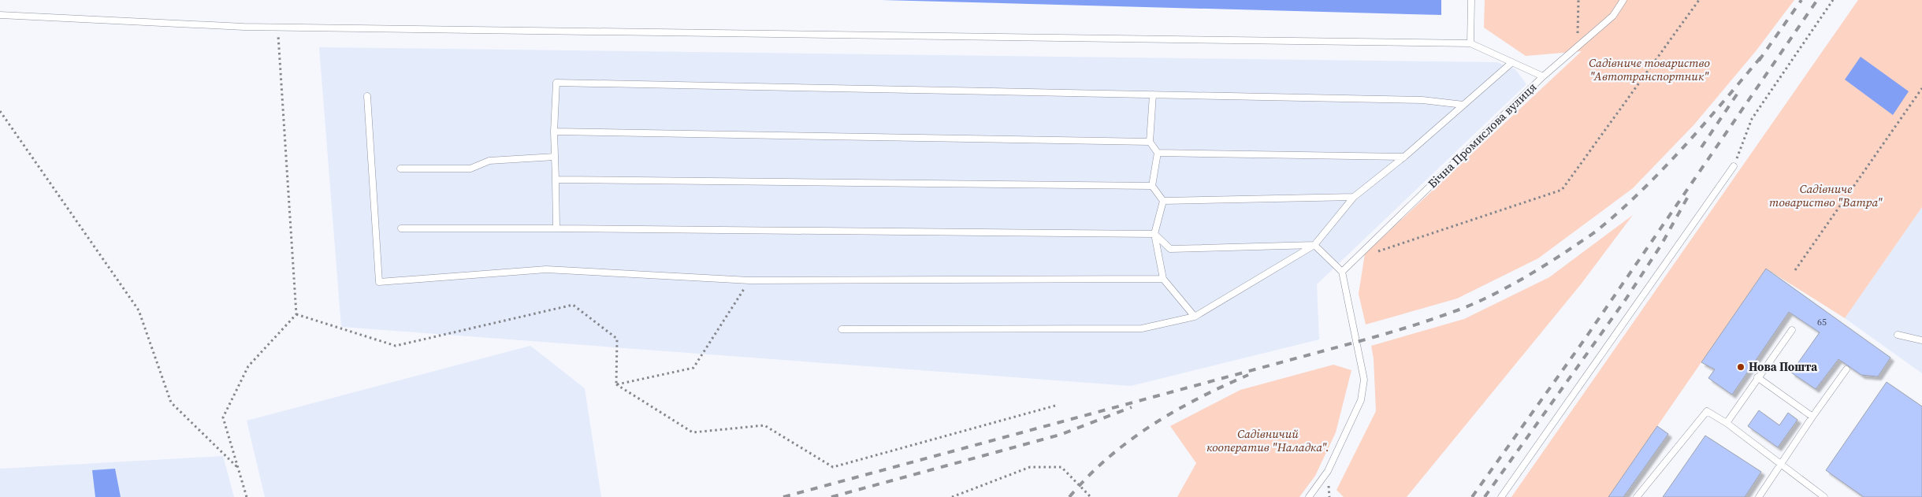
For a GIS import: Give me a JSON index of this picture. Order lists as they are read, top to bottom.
{
  "streets": {
    "lane": ["Бічна Промислова вулиця"]
  },
  "parks": ["Садівниче товариство \"Автотранспортник\"", "Садівниче товариство \"Ватра\"", "Садівничий кооператив \"Наладка\"."],
  "places": ["Нова Пошта"],
  "house_numbers": ["65"]
}
